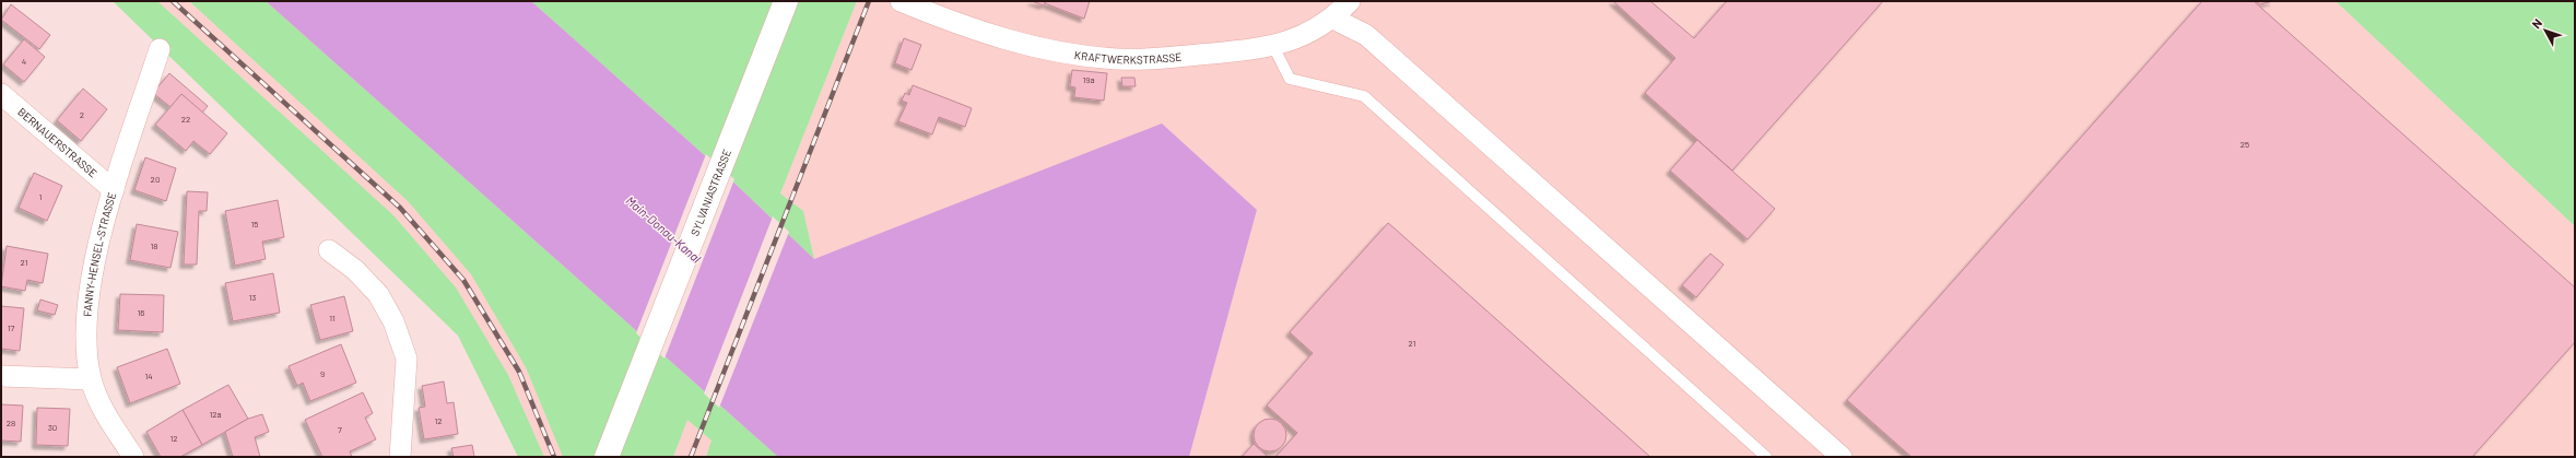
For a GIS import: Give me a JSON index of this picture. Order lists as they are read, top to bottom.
{
  "streets": {
    "street": [
      "KRAFTWERKSTRASSE",
      "BERNAUERSTRASSE",
      "SYLVANIASTRASSE",
      "FANNY-HENSEL-STRASSE"
    ]
  },
  "crossings": [
    ["BERNAUERSTRASSE", "FANNY-HENSEL-STRASSE"]
  ],
  "water": ["Main-Donau-Kanal"],
  "house_numbers": [
    "4",
    "19a",
    "2",
    "22",
    "25",
    "20",
    "1",
    "15",
    "18",
    "21",
    "13",
    "16",
    "11",
    "17",
    "21",
    "9",
    "14",
    "12a",
    "12",
    "28",
    "30",
    "7",
    "12"
  ],
  "north": "top left"
}
